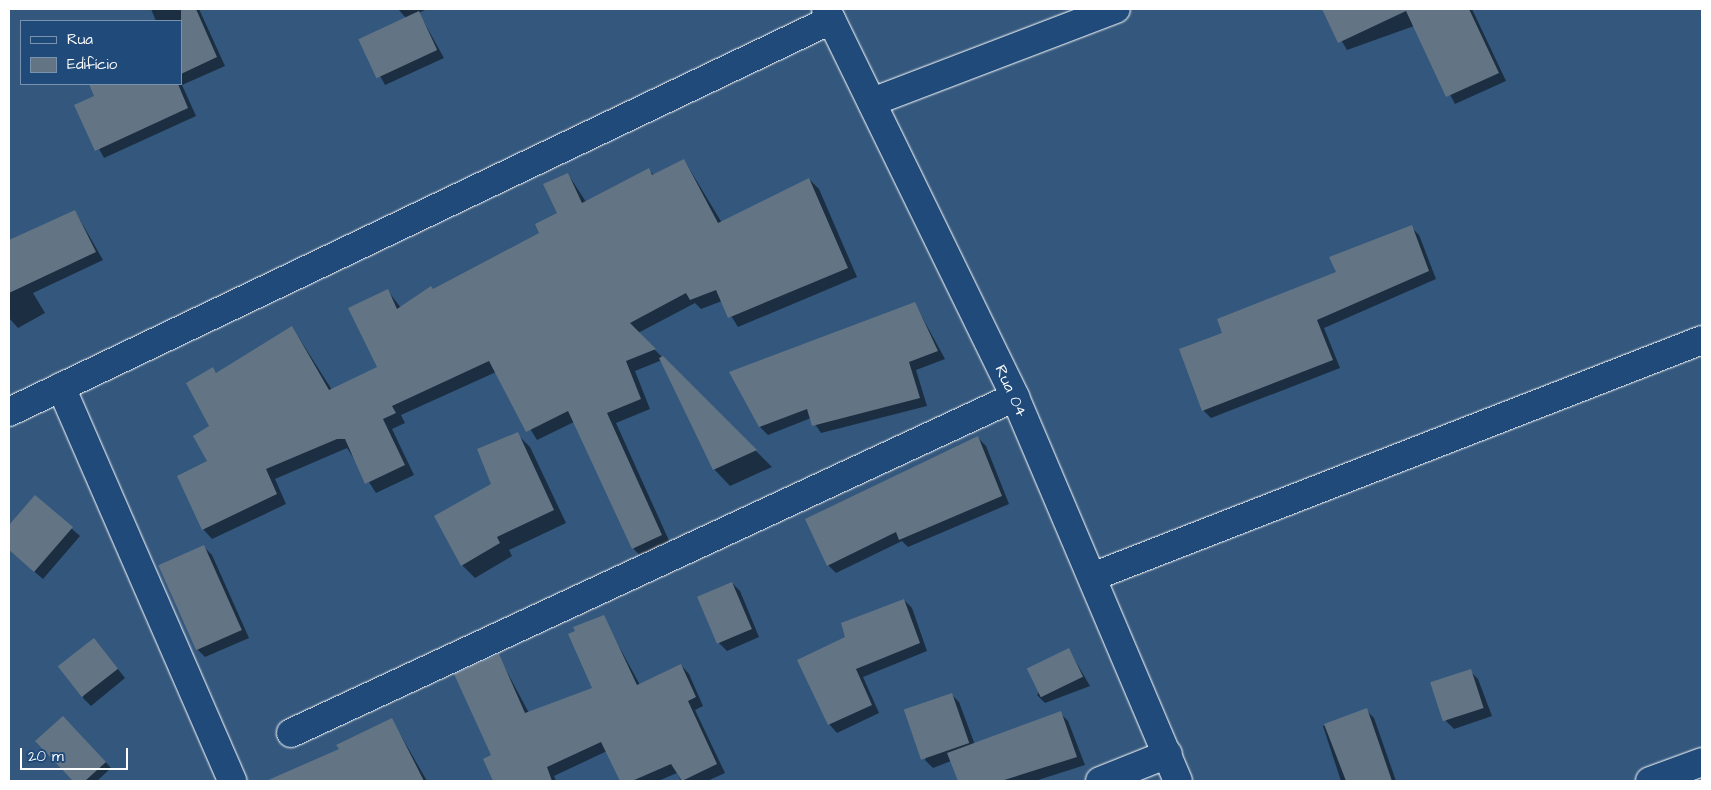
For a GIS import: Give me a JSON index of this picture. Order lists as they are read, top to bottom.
{
  "streets": {
    "street": ["Rua 04"]
  },
  "legend": ["Rua", "Edifício"],
  "scale_bar": "20 m"
}
